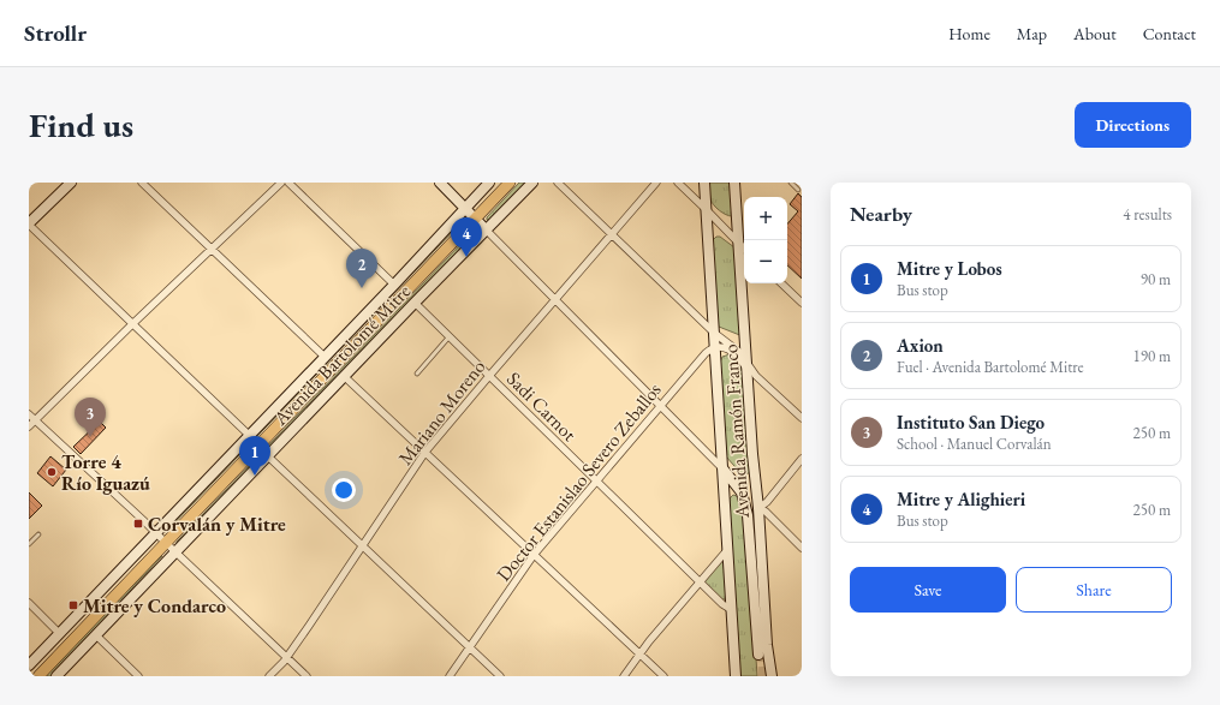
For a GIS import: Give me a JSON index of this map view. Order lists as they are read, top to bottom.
{
  "streets": {
    "main road": ["Avenida Bartolomé Mitre"],
    "street": [
      "Sadi Carnot",
      "Mariano Moreno",
      "Avenida Ramón Franco",
      "Doctor Estanislao Severo Zeballos"
    ]
  },
  "crossings": [
    ["Avenida Bartolomé Mitre", "Sadi Carnot"],
    ["Sadi Carnot", "Mariano Moreno"],
    ["Sadi Carnot", "Avenida Ramón Franco"],
    ["Sadi Carnot", "Doctor Estanislao Severo Zeballos"],
    ["Avenida Ramón Franco", "Doctor Estanislao Severo Zeballos"]
  ],
  "places": {
    "other": ["Torre 4 Río Iguazú"],
    "transit": ["Corvalán y Mitre", "Mitre y Condarco"]
  },
  "page": {
    "header": "Strollr",
    "nav": [
      "Home",
      "Map",
      "About",
      "Contact"
    ],
    "buttons": [
      "Directions",
      ["Save", "Share"]
    ],
    "title": "Find us",
    "heading": ["Nearby", "4 results"],
    "map_buttons": ["+", "−"],
    "pins": [
      "4",
      "2",
      "3",
      "1"
    ],
    "list": [
      {
        "mark": "1",
        "name": "Mitre y Lobos",
        "note": "Bus stop",
        "value": "90 m"
      },
      {
        "mark": "2",
        "name": "Axion",
        "note": "Fuel · Avenida Bartolomé Mitre",
        "value": "190 m"
      },
      {
        "mark": "3",
        "name": "Instituto San Diego",
        "note": "School · Manuel Corvalán",
        "value": "250 m"
      },
      {
        "mark": "4",
        "name": "Mitre y Alighieri",
        "note": "Bus stop",
        "value": "250 m"
      }
    ]
  }
}
